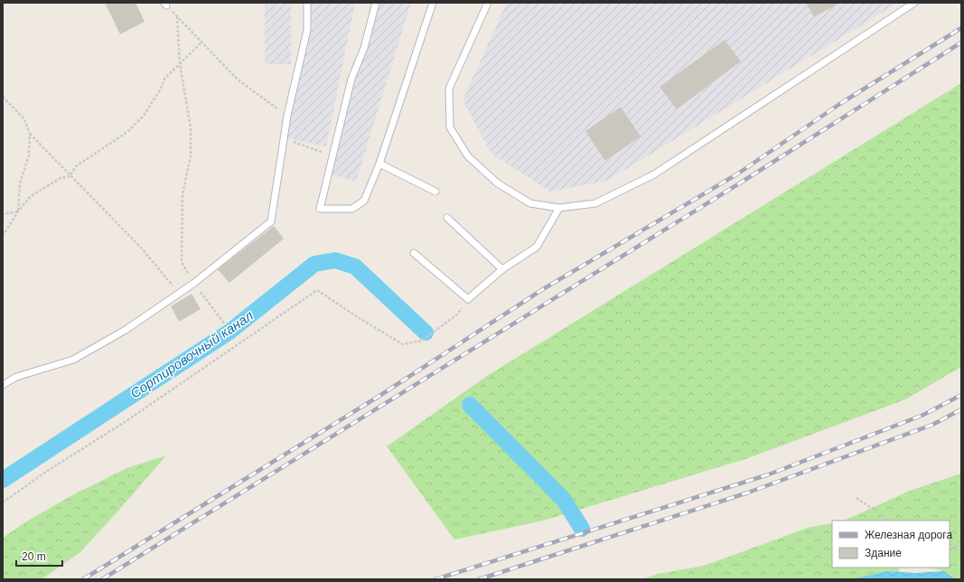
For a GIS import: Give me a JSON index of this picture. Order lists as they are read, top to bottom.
{
  "water": ["Сортировочный канал"],
  "legend": ["Железная дорога", "Здание"],
  "scale_bar": "20 m"
}
